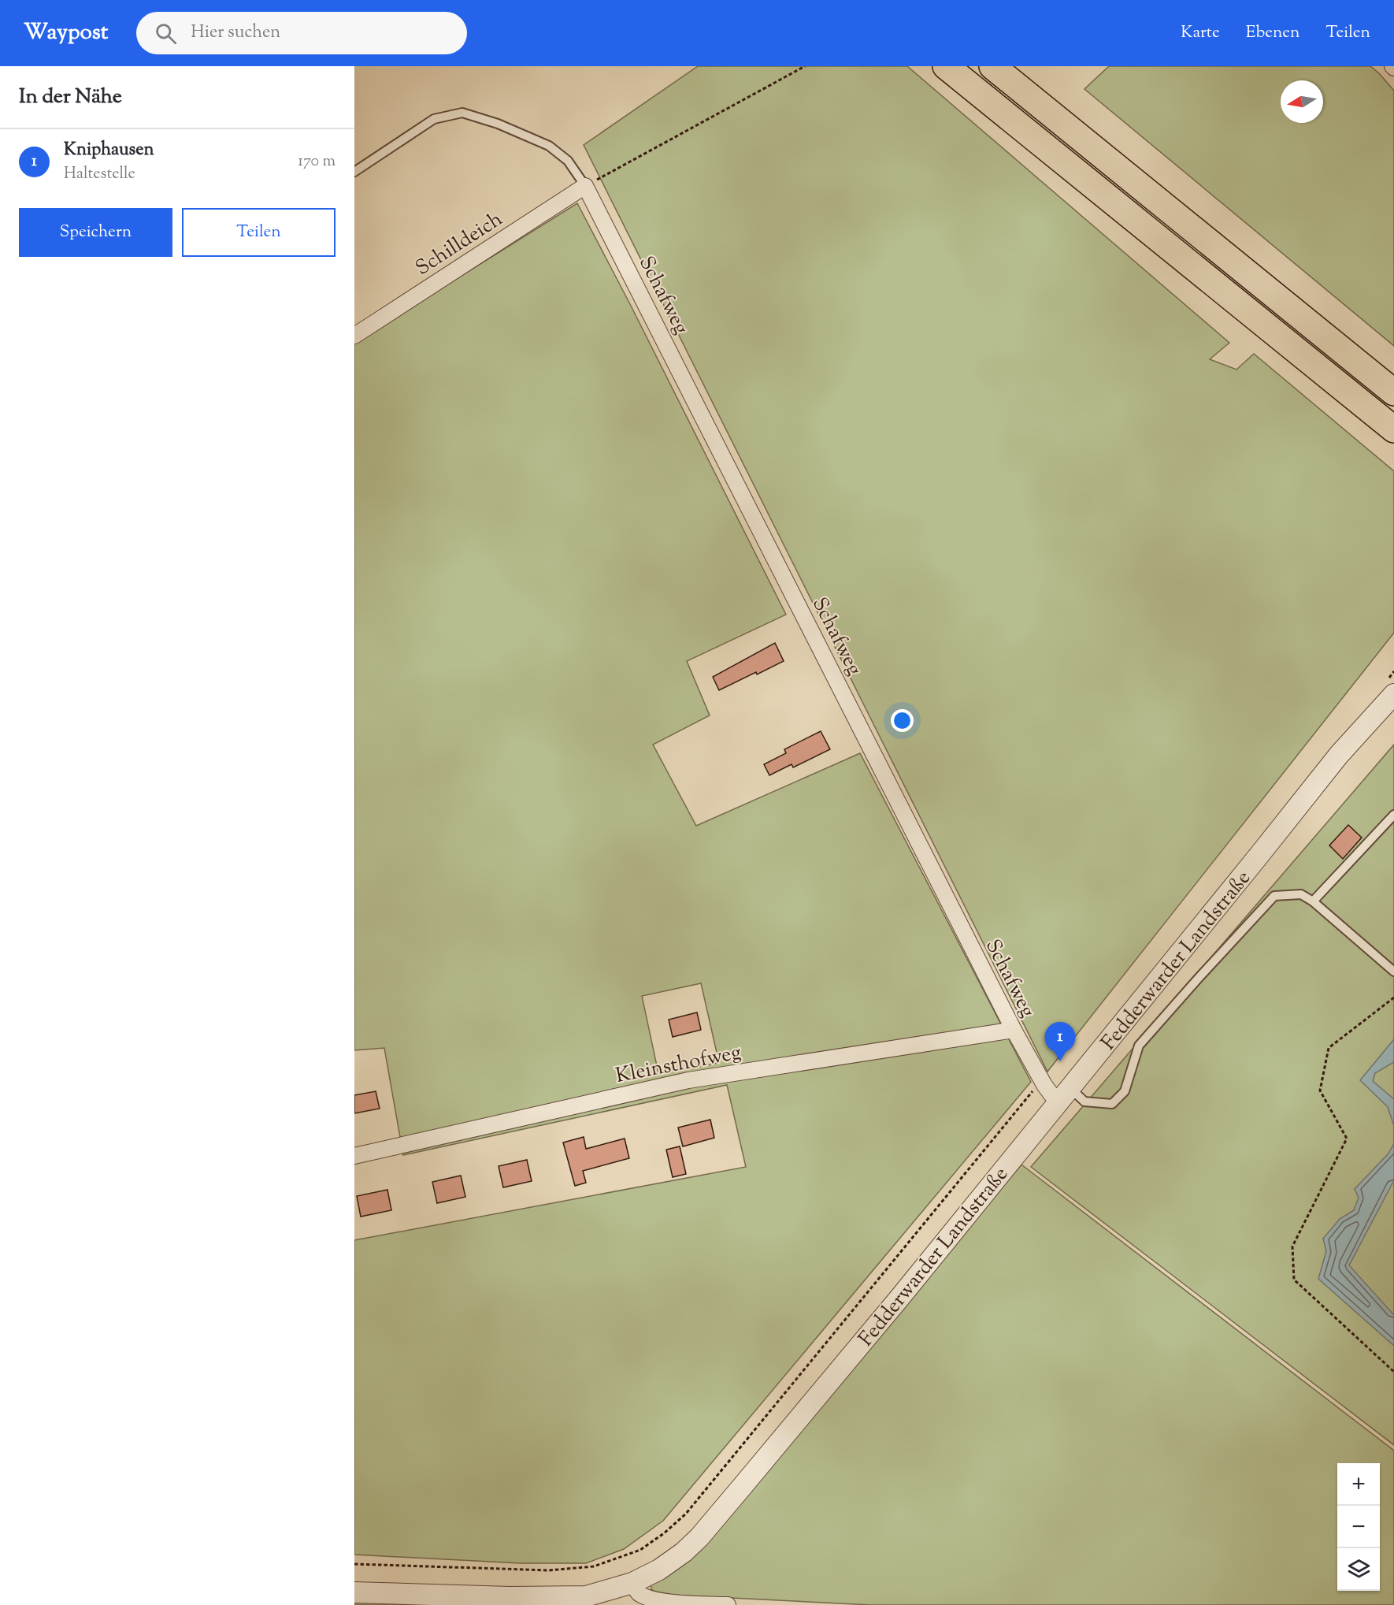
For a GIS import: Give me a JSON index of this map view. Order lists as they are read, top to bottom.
{
  "streets": {
    "street": [
      "Schilldeich",
      "Schafweg",
      "Fedderwarder Landstraße",
      "Kleinsthofweg"
    ]
  },
  "crossings": [
    ["Schilldeich", "Schafweg"],
    ["Schafweg", "Fedderwarder Landstraße"],
    ["Schafweg", "Kleinsthofweg"]
  ],
  "north": "left",
  "page": {
    "header": "Waypost",
    "search": "Hier suchen",
    "nav": ["Karte", "Ebenen", "Teilen"],
    "heading": "In der Nähe",
    "list": [
      {
        "mark": "1",
        "name": "Kniphausen",
        "note": "Haltestelle",
        "value": "170 m"
      }
    ],
    "buttons": ["Speichern", "Teilen"],
    "pins": "1",
    "map_buttons": ["+", "−"]
  }
}
